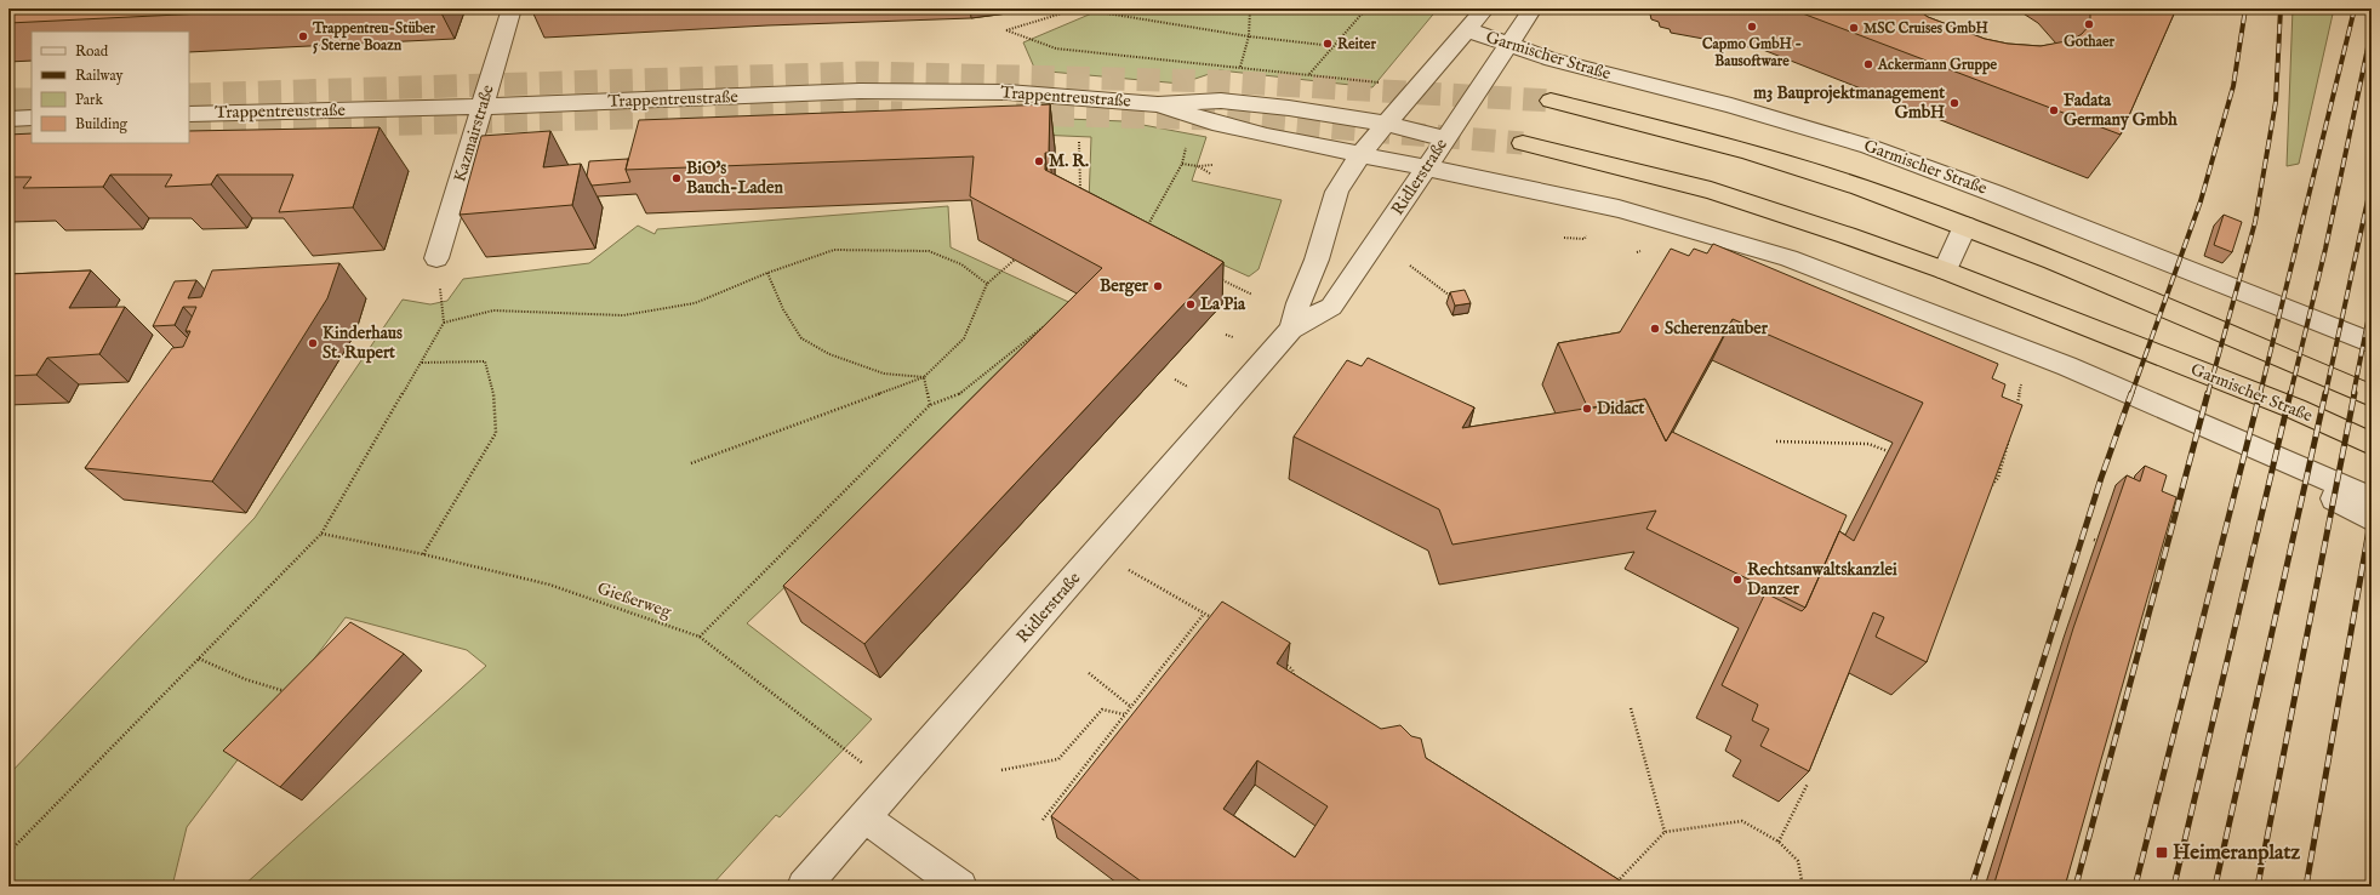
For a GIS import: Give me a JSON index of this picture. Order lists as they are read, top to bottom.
{
  "streets": {
    "highway": ["Garmischer Straße"],
    "street": ["Trappentreustraße", "Kazmairstraße", "Ridlerstraße"],
    "path": ["Gießerweg"]
  },
  "crossings": [
    ["Garmischer Straße", "Ridlerstraße"],
    ["Trappentreustraße", "Kazmairstraße"],
    ["Trappentreustraße", "Ridlerstraße"],
    ["Ridlerstraße", "Gießerweg"]
  ],
  "places": {
    "other": [
      "Gothaer",
      "Capmo GmbH - Bausoftware",
      "MSC Cruises GmbH",
      "Trappentreu-Stüber 5 Sterne Boazn",
      "Reiter",
      "Ackermann Gruppe",
      "m3 Bauprojektmanagement GmbH",
      "Fadata Germany Gmbh",
      "M. R.",
      "BiO's Bauch-Laden",
      "Berger",
      "La Pia",
      "Scherenzauber",
      "Kinderhaus St. Rupert",
      "Didact",
      "Rechtsanwaltskanzlei Danzer"
    ],
    "transit": ["Heimeranplatz"]
  },
  "legend": [
    "Road",
    "Railway",
    "Park",
    "Building"
  ]
}
